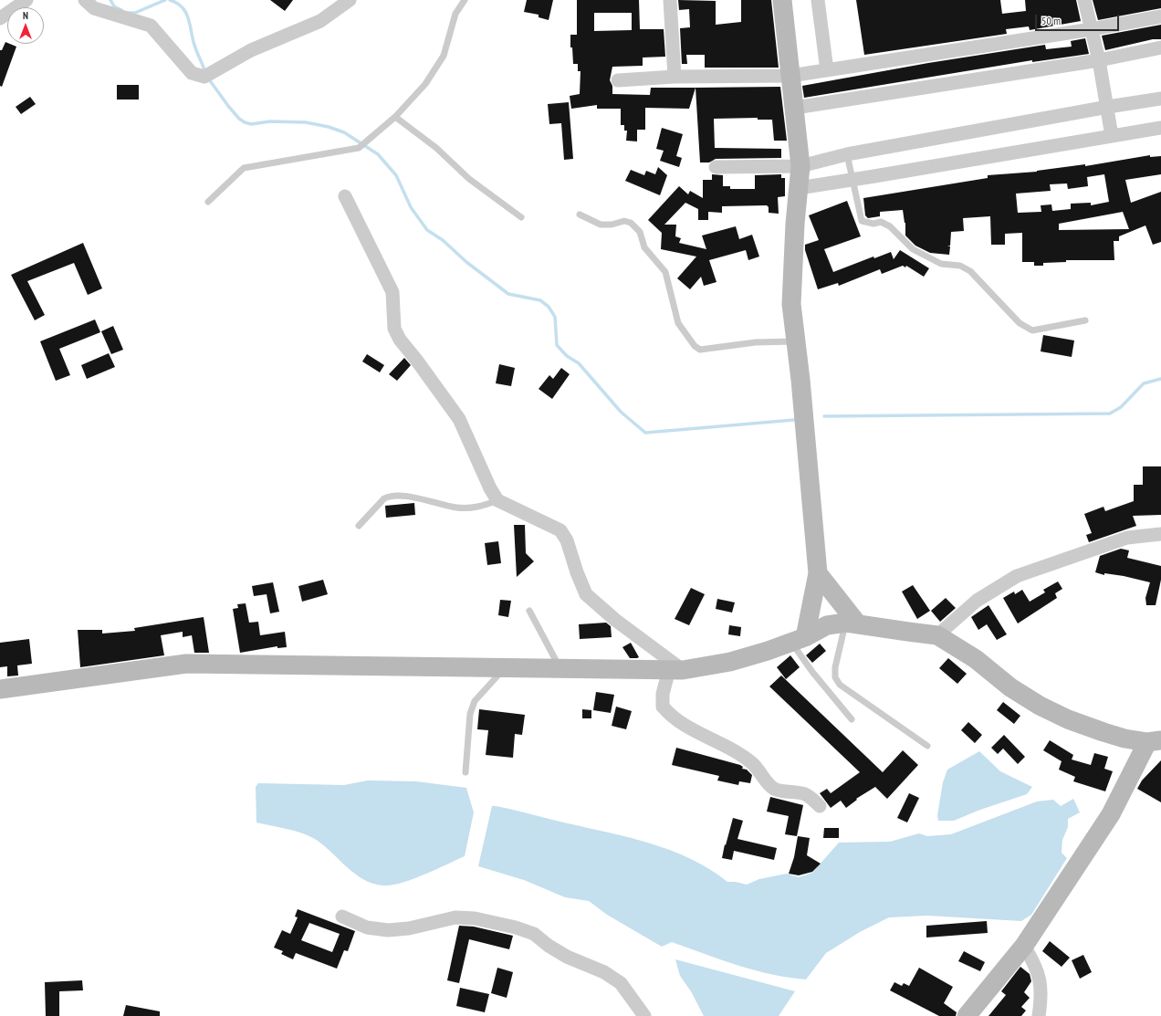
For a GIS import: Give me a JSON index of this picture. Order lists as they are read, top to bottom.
{
  "scale_bar": "50 m",
  "north": "top"
}
